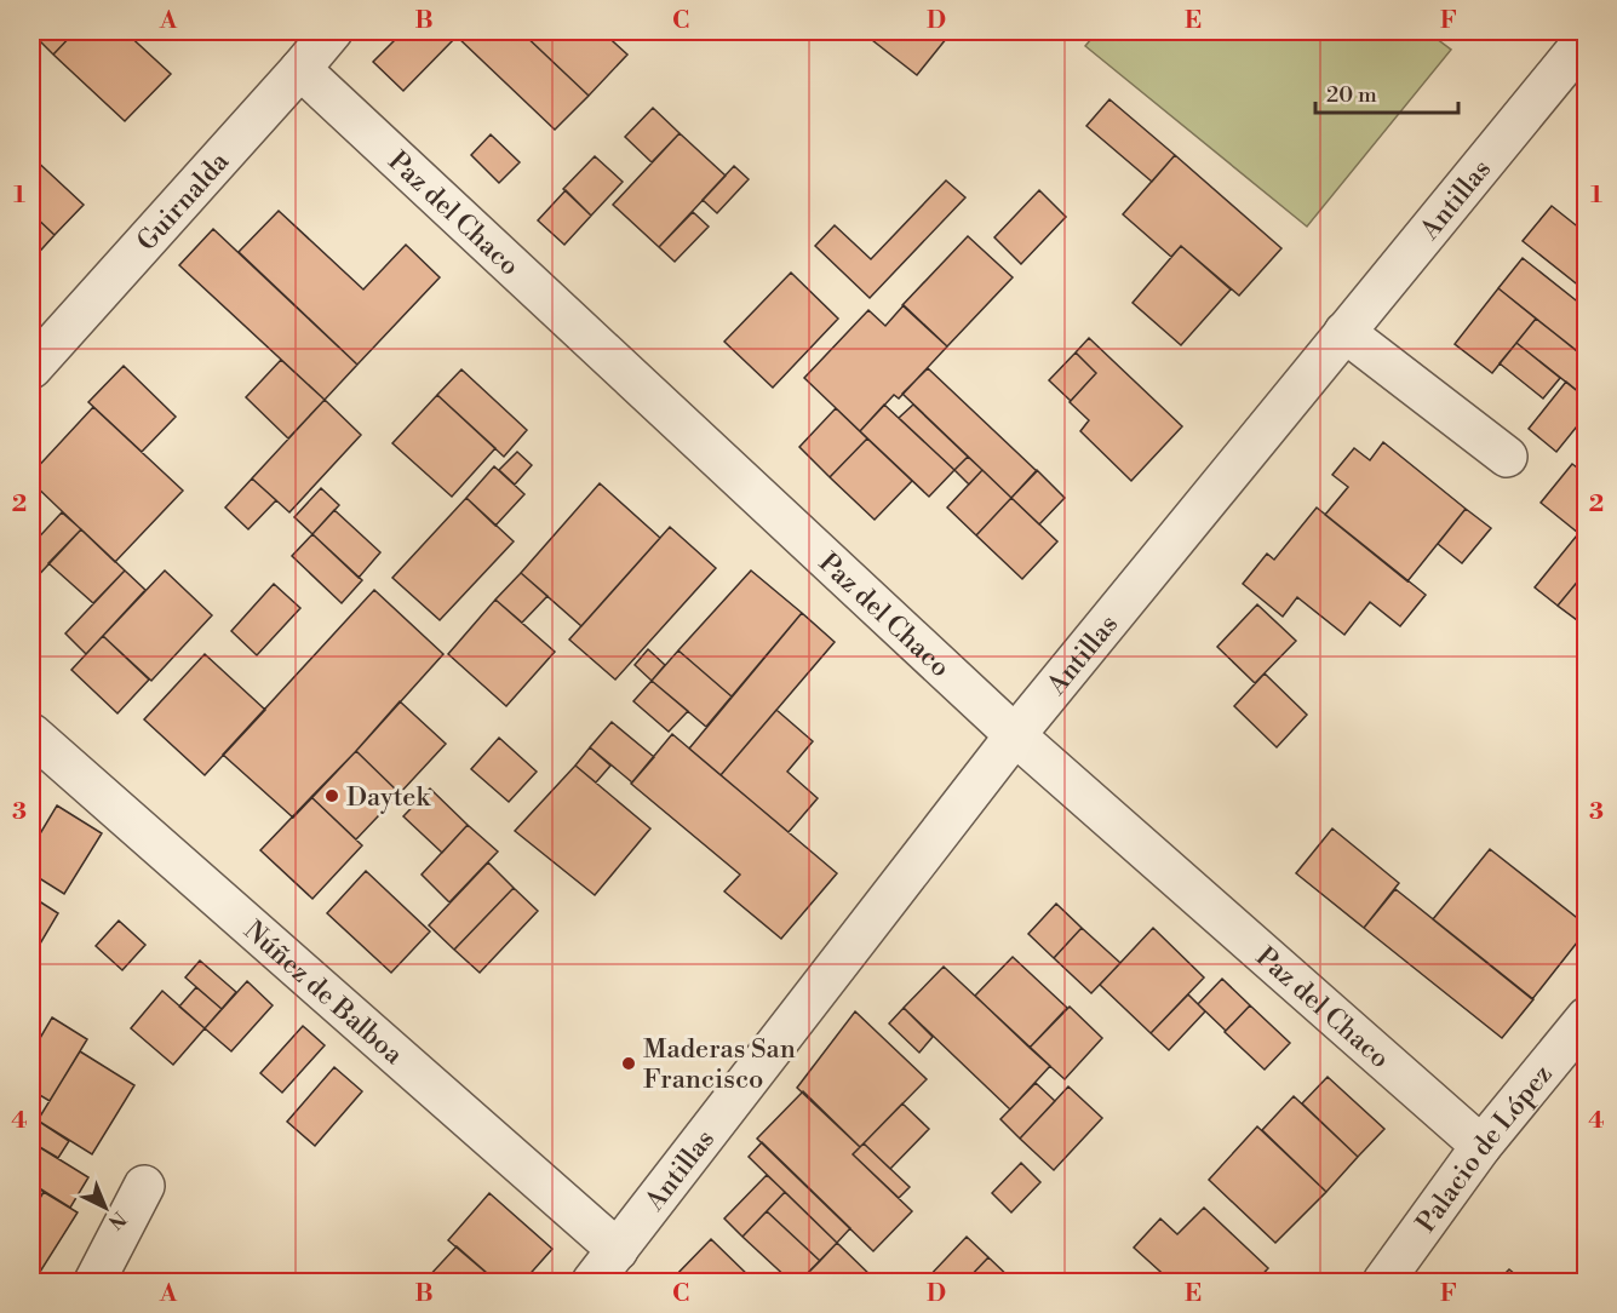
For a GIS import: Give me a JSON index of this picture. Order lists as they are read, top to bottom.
{
  "streets": {
    "street": [
      "Antillas",
      "Guirnalda",
      "Paz del Chaco",
      "Núñez de Balboa",
      "Palacio de López"
    ]
  },
  "crossings": [
    ["Antillas", "Paz del Chaco"],
    ["Antillas", "Núñez de Balboa"],
    ["Guirnalda", "Paz del Chaco"],
    ["Paz del Chaco", "Palacio de López"]
  ],
  "places": ["Daytek", "Maderas San Francisco"],
  "scale_bar": "20 m",
  "north": "bottom right",
  "grid": {
    "columns": [
      "A",
      "B",
      "C",
      "D",
      "E",
      "F"
    ],
    "rows": [
      "1",
      "2",
      "3",
      "4"
    ]
  }
}
